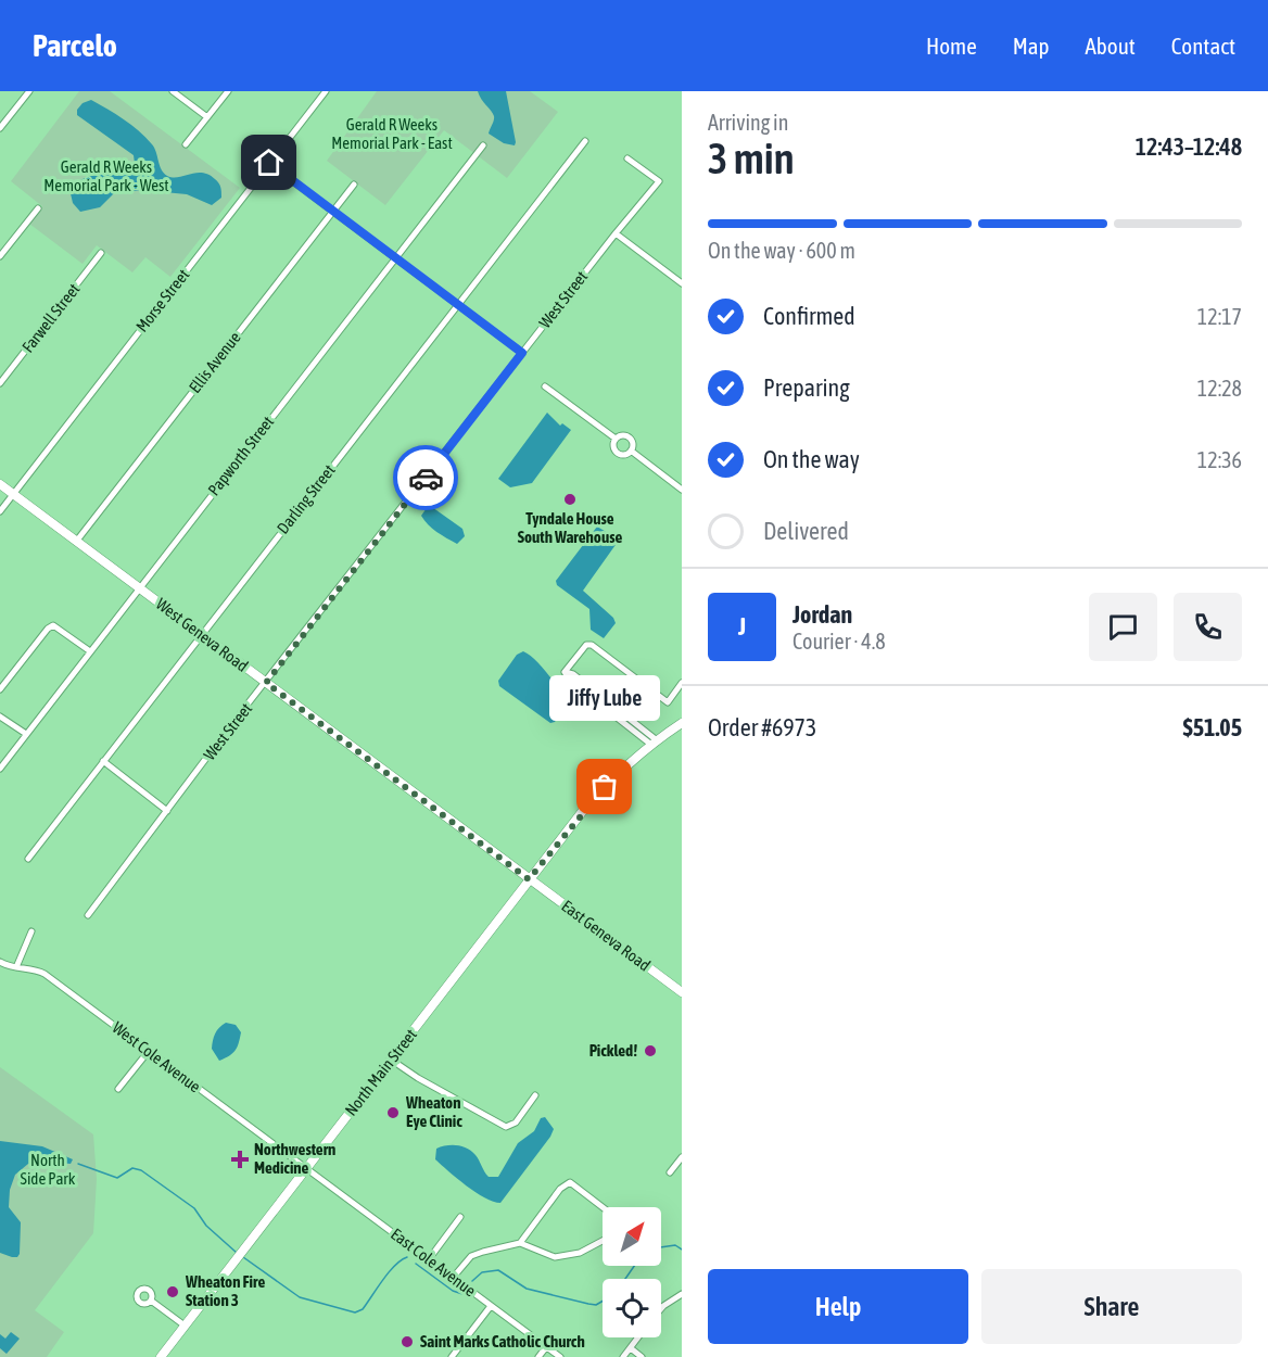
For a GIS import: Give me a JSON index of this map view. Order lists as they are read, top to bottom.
{
  "streets": {
    "main road": ["West Geneva Road", "East Geneva Road", "North Main Street"],
    "street": [
      "West Street",
      "Morse Street",
      "Farwell Street",
      "Ellis Avenue",
      "Papworth Street",
      "Darling Street",
      "West Cole Avenue",
      "East Cole Avenue"
    ]
  },
  "crossings": [
    ["West Street", "West Geneva Road"],
    ["Morse Street", "West Geneva Road"],
    ["Ellis Avenue", "West Geneva Road"],
    ["Papworth Street", "West Geneva Road"],
    ["Darling Street", "West Geneva Road"],
    ["West Geneva Road", "East Geneva Road"],
    ["West Geneva Road", "North Main Street"],
    ["East Geneva Road", "North Main Street"],
    ["West Cole Avenue", "North Main Street"],
    ["West Cole Avenue", "East Cole Avenue"],
    ["North Main Street", "East Cole Avenue"]
  ],
  "parks": ["Gerald R Weeks Memorial Park - East", "Gerald R Weeks Memorial Park - West", "North Side Park"],
  "places": {
    "other": [
      "Tyndale House South Warehouse",
      "Jiffy Lube",
      "Pickled!",
      "Wheaton Eye Clinic",
      "Wheaton Fire Station 3",
      "Saint Marks Catholic Church"
    ],
    "health": ["Northwestern Medicine"]
  },
  "north": "top right",
  "page": {
    "header": "Parcelo",
    "nav": [
      "Home",
      "Map",
      "About",
      "Contact"
    ],
    "heading": ["3 min", "Arriving in", "12:43–12:48"],
    "panel": [
      "Jordan",
      "Courier · 4.8",
      "Order #6973",
      "$51.05"
    ],
    "bar": "On the way · 600 m",
    "list": [
      ["Confirmed", "12:17"],
      ["Preparing", "12:28"],
      ["On the way", "12:36"],
      "Delivered"
    ],
    "round": "J",
    "bubble": "Jiffy Lube",
    "buttons": ["Help", "Share"]
  }
}
